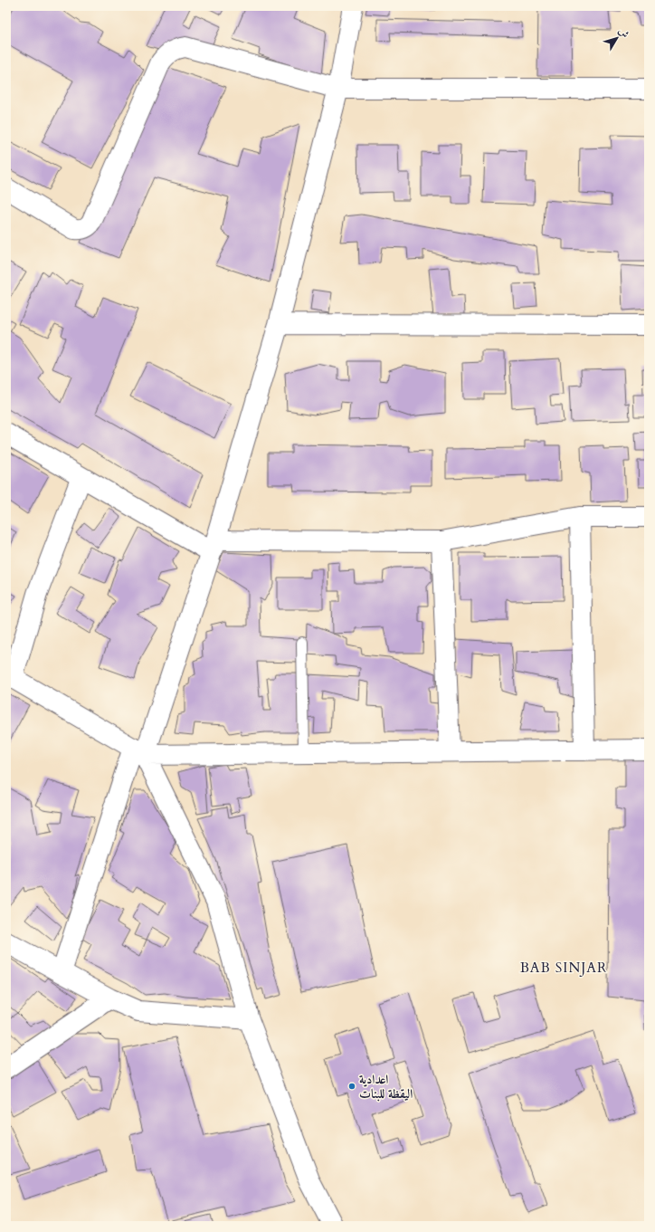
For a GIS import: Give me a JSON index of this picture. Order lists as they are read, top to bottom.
{
  "districts": ["BAB SINJAR"],
  "places": ["اعدادية اليقظة للبنات"],
  "north": "top right"
}
